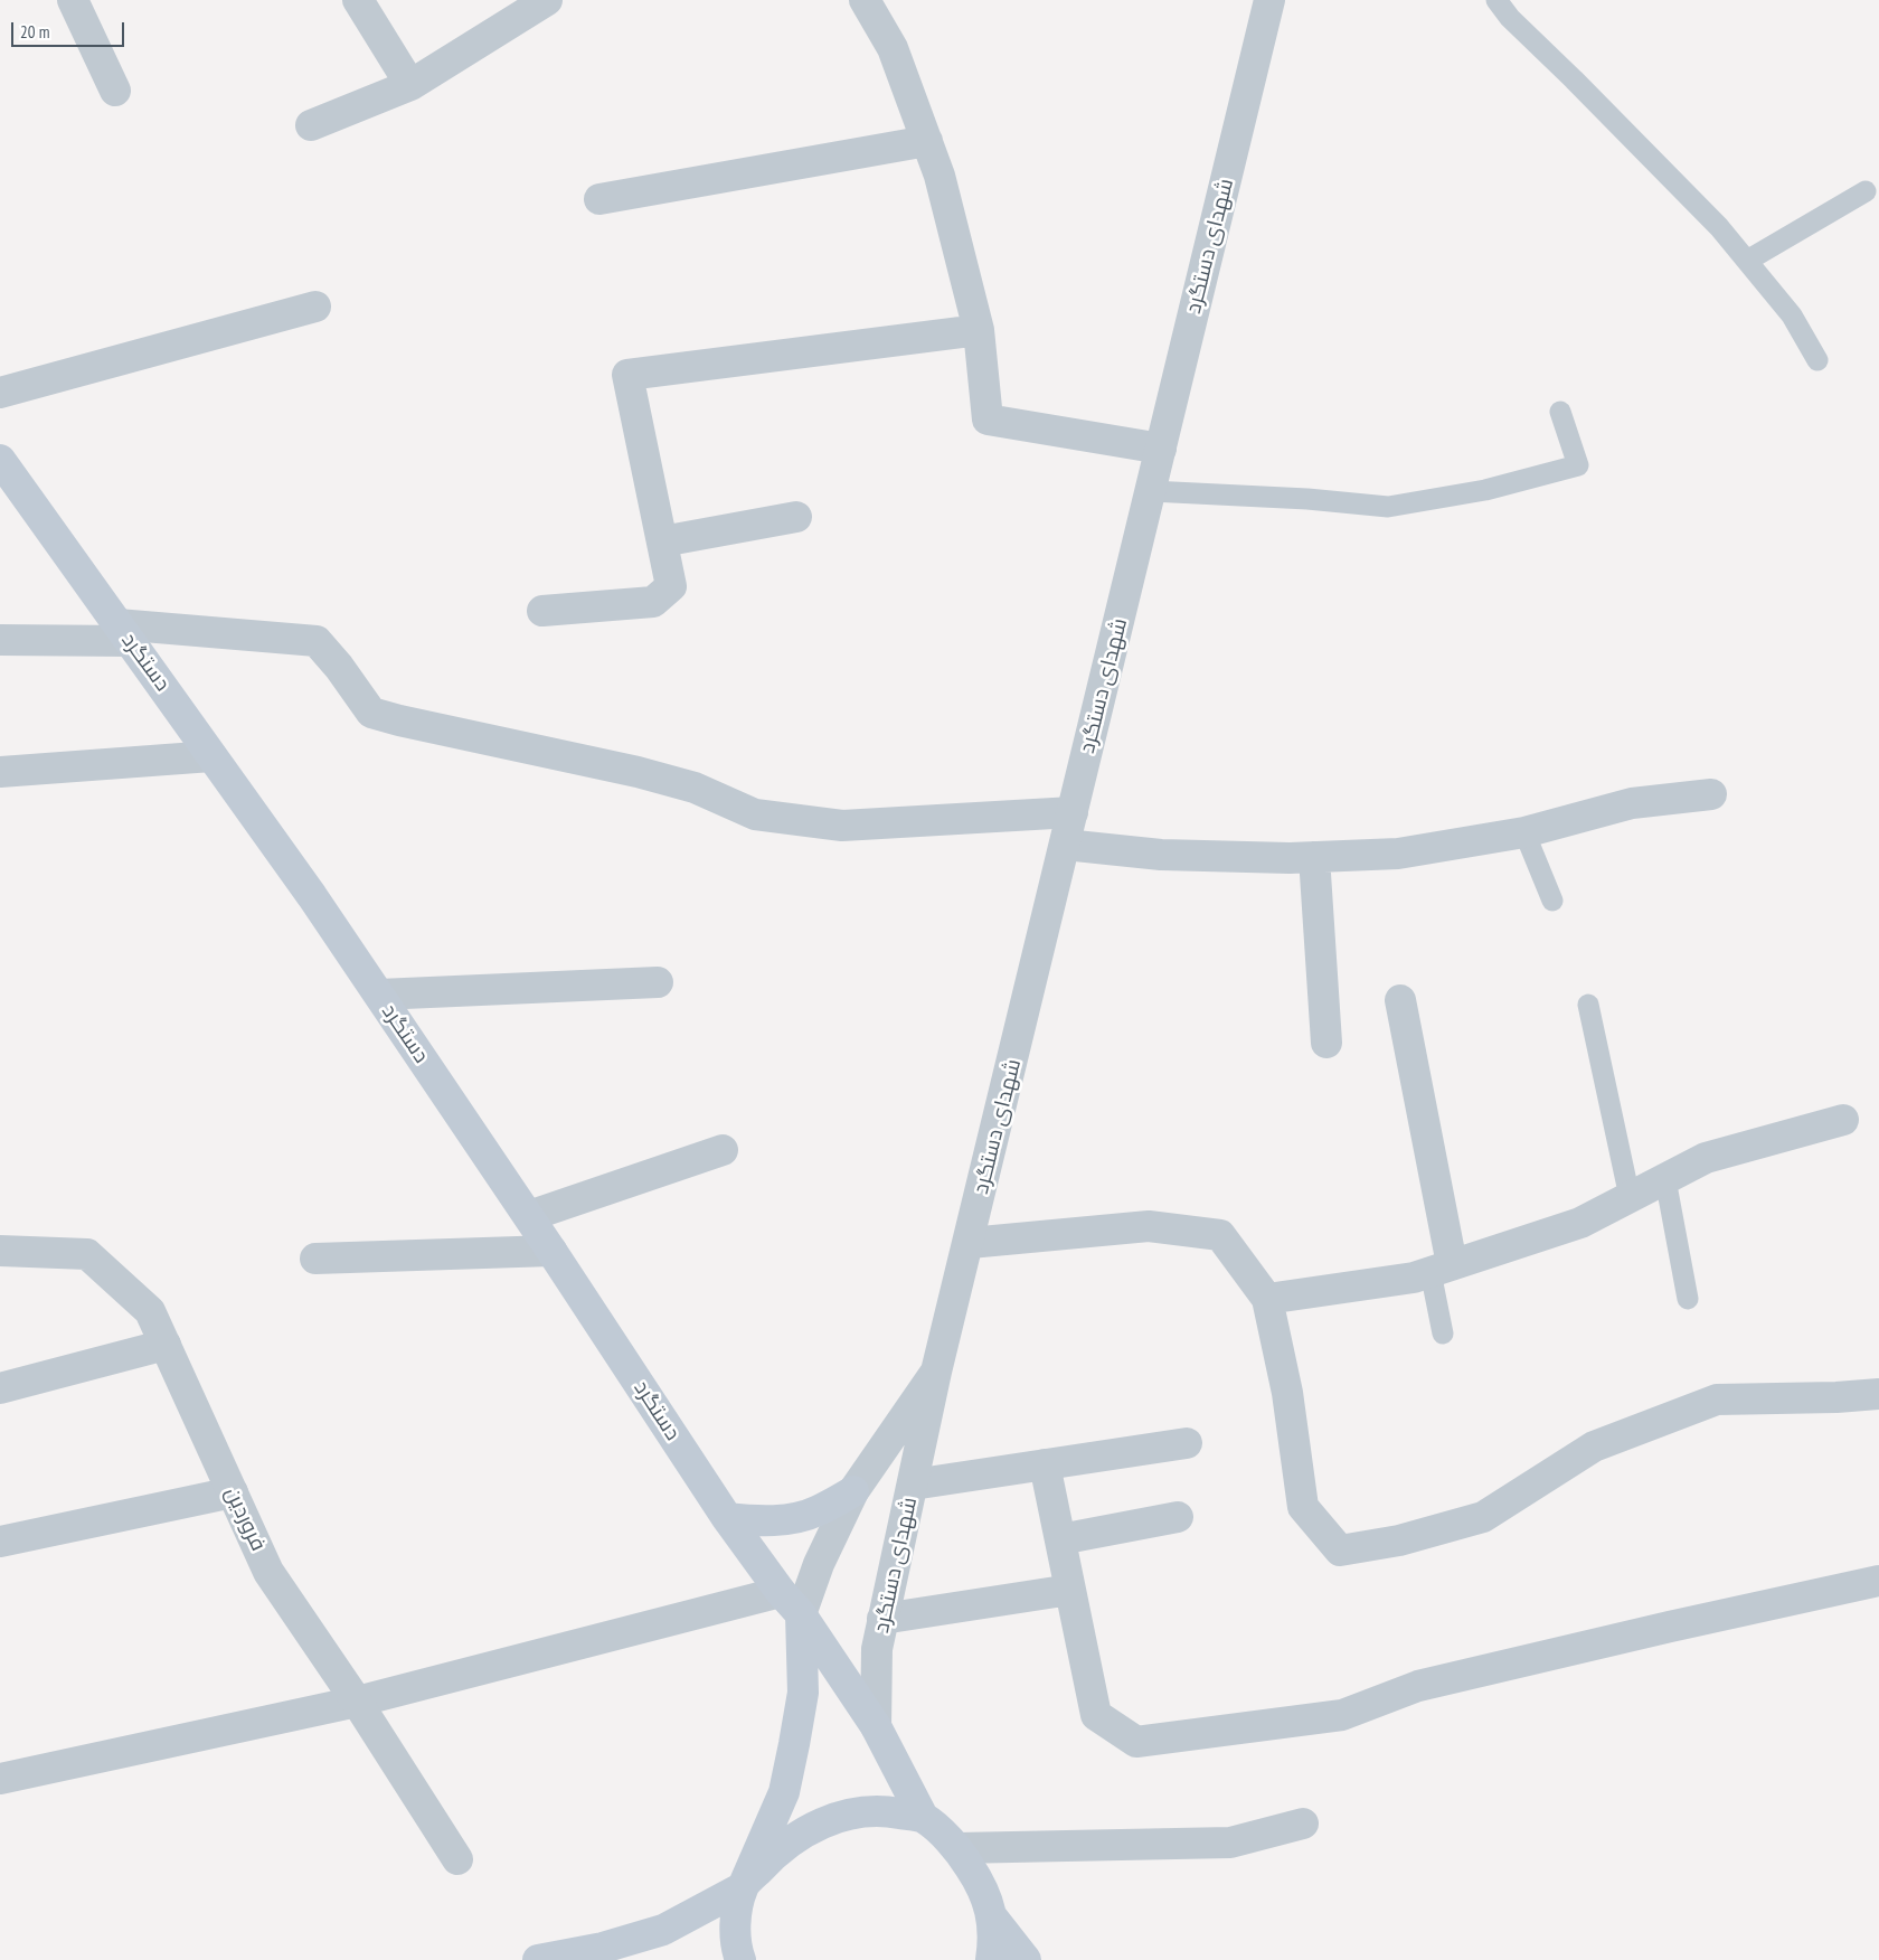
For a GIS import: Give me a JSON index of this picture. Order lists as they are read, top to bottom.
{
  "streets": {
    "main road": ["دستگرد"],
    "street": ["شهدای دستگرد", "فروردین"]
  },
  "crossings": [
    ["شهدای دستگرد", "دستگرد"]
  ],
  "scale_bar": "20 m"
}
